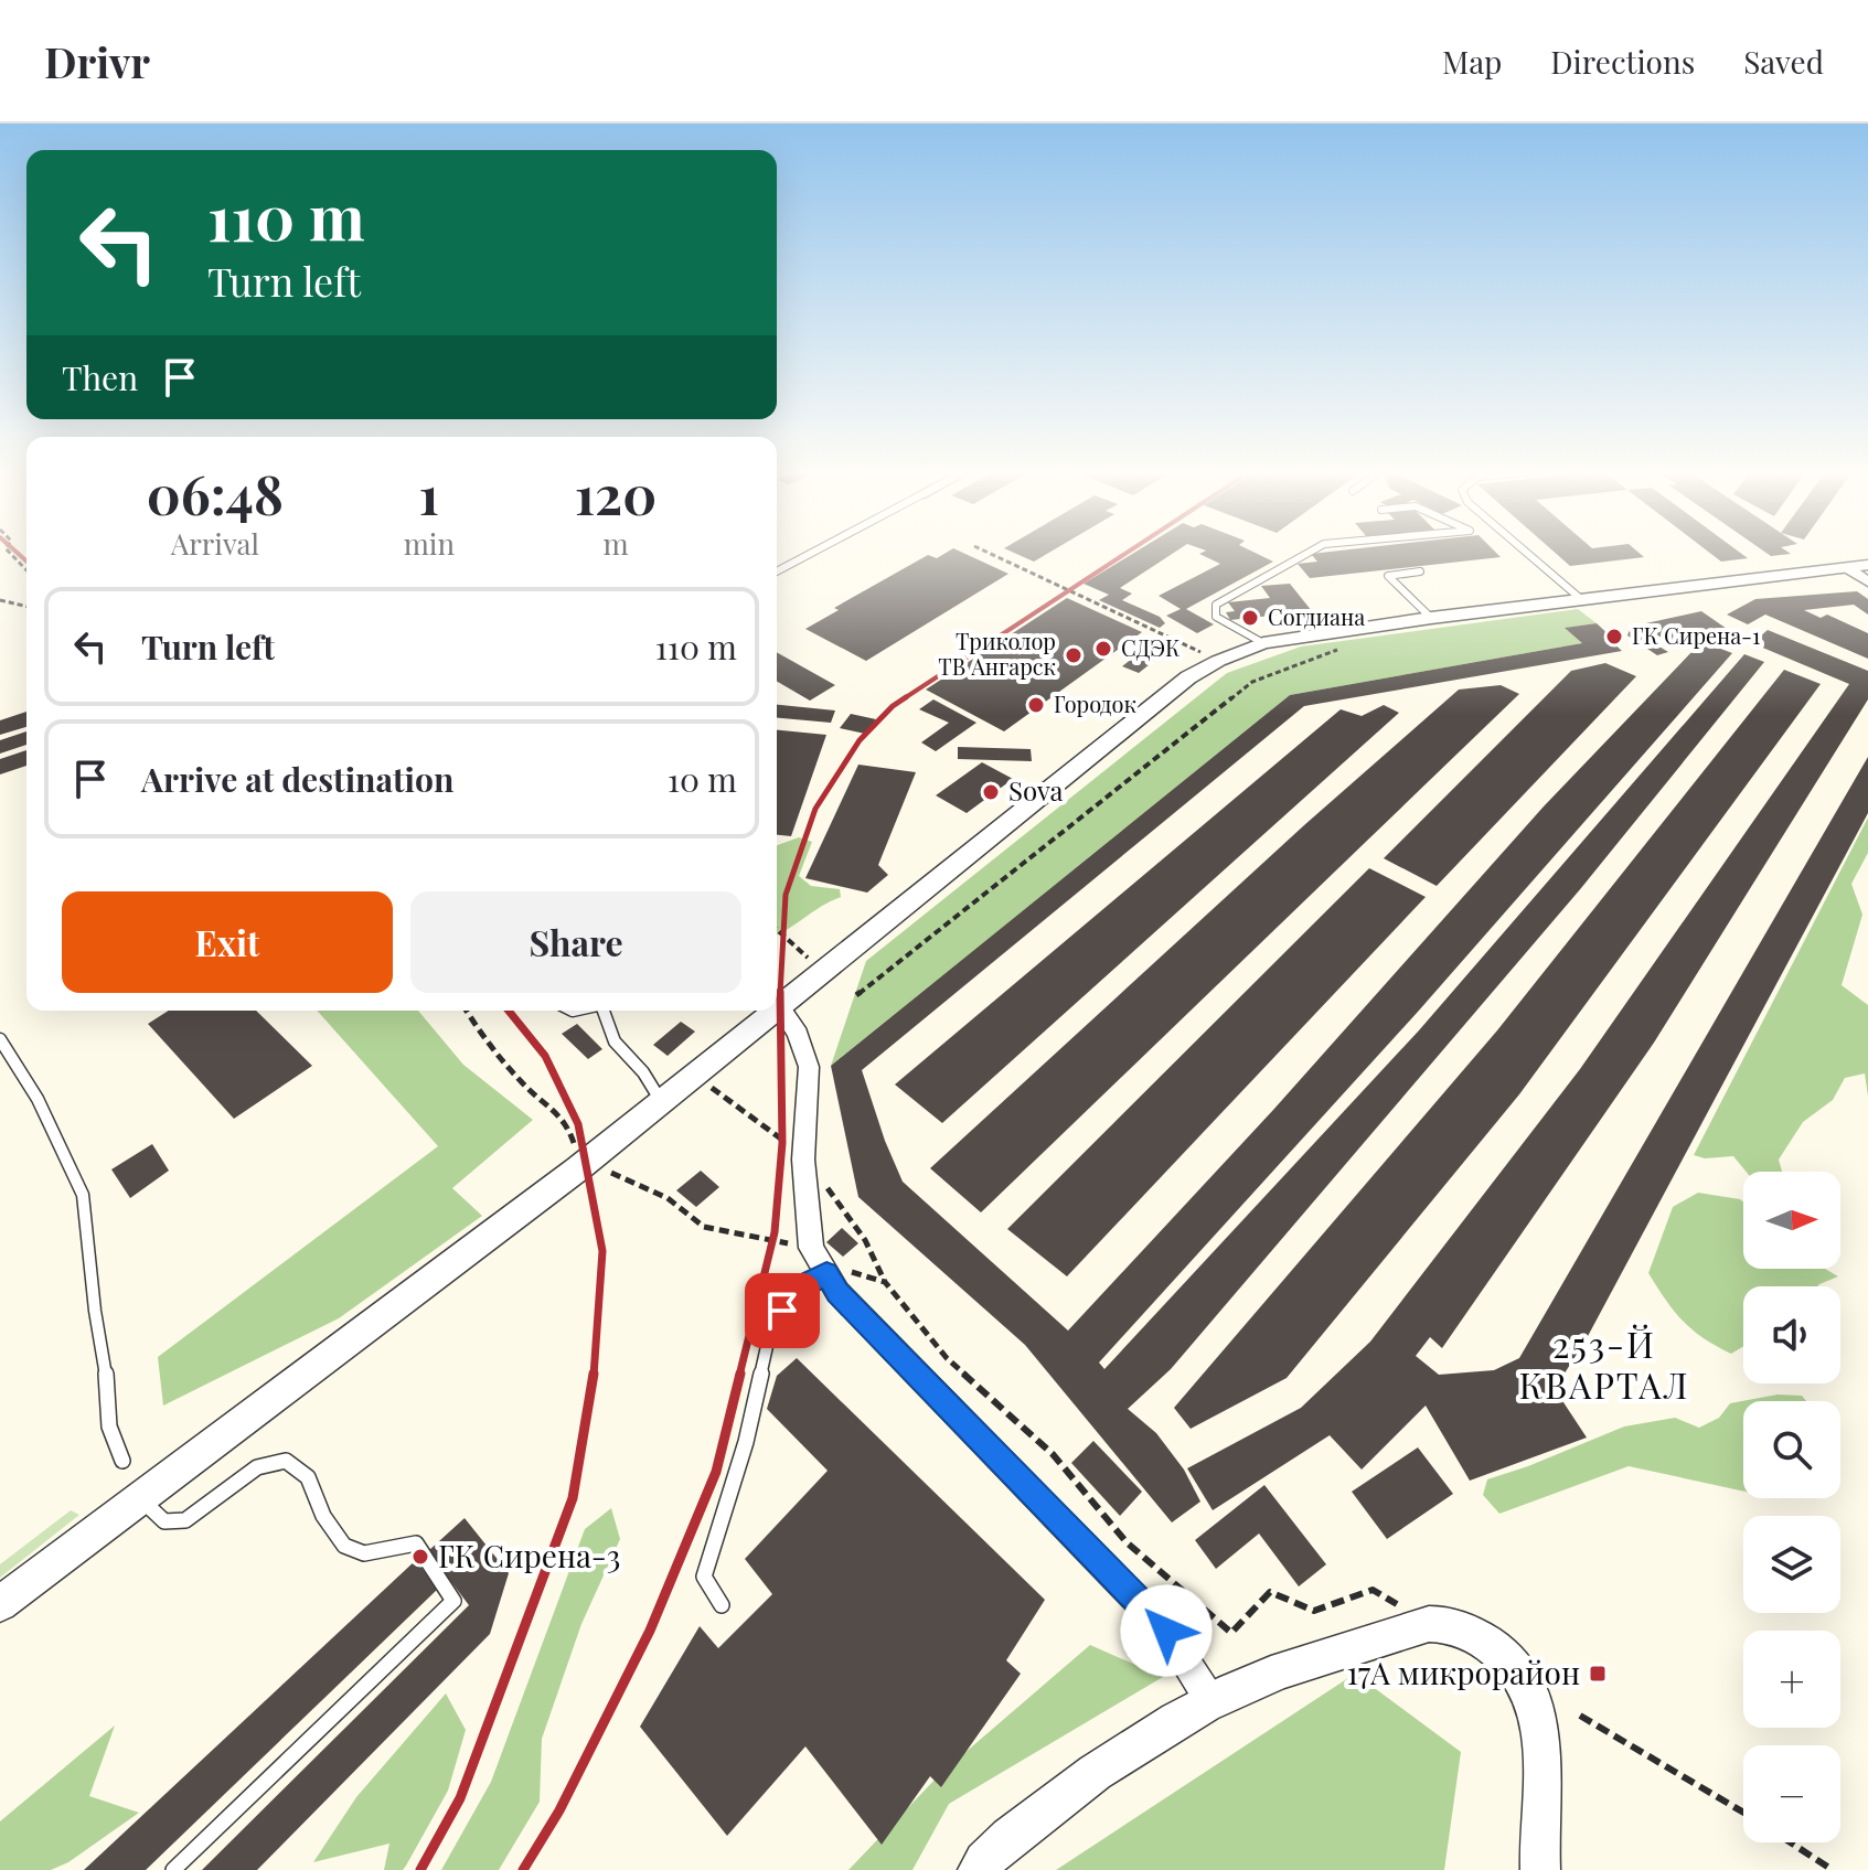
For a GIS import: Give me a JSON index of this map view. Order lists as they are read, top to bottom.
{
  "districts": ["253-Й КВАРТАЛ"],
  "places": {
    "other": [
      "Согдиана",
      "ГК Сирена-1",
      "СДЭК",
      "Триколор ТВ Ангарск",
      "Городок",
      "Sova",
      "ГК Сирена-3"
    ],
    "transit": ["17А микрорайон"]
  },
  "north": "right",
  "page": {
    "header": "Drivr",
    "nav": ["Map", "Directions", "Saved"],
    "turn": ["110 m", "Turn left"],
    "then": "Then",
    "eta": [
      "06:48",
      "Arrival",
      "1",
      "min",
      "120",
      "m"
    ],
    "list": [
      {
        "name": "Turn left",
        "value": "110 m"
      },
      {
        "name": "Arrive at destination",
        "value": "10 m"
      }
    ],
    "buttons": ["Exit", "Share"],
    "map_buttons": ["+", "−"]
  }
}
